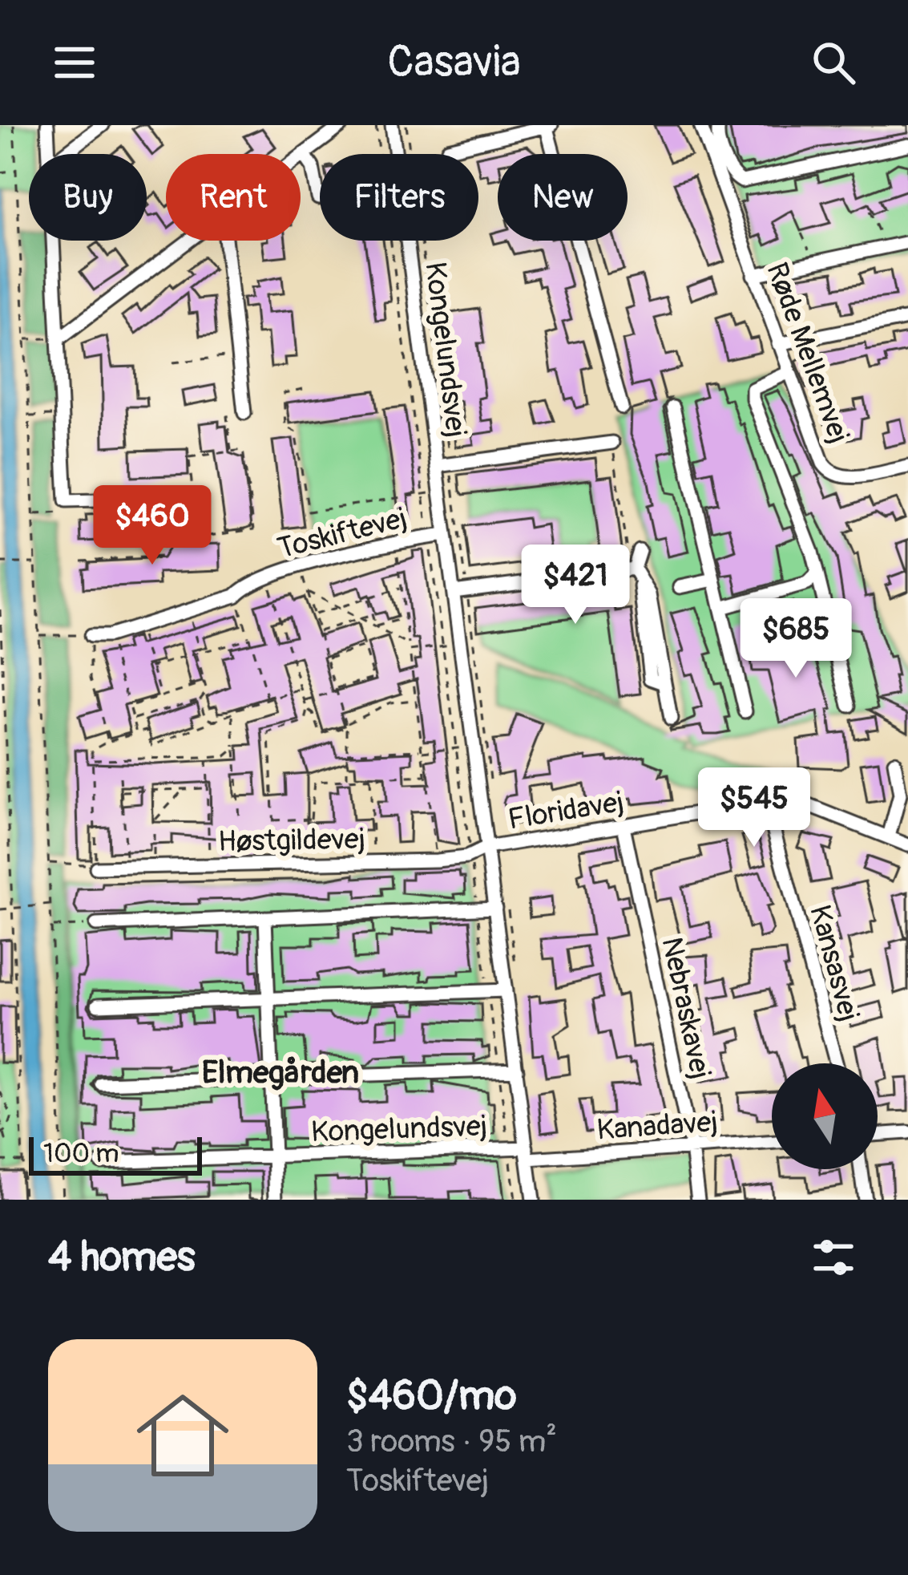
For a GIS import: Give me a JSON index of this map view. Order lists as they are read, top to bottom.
{
  "streets": {
    "street": [
      "Kongelundsvej",
      "Røde Mellemvej",
      "Toskiftevej",
      "Floridavej",
      "Høstgildevej",
      "Kansasvej",
      "Nebraskavej",
      "Kanadavej"
    ]
  },
  "crossings": [
    ["Kongelundsvej", "Toskiftevej"],
    ["Kongelundsvej", "Floridavej"],
    ["Kongelundsvej", "Høstgildevej"],
    ["Kongelundsvej", "Kanadavej"],
    ["Floridavej", "Høstgildevej"],
    ["Floridavej", "Kansasvej"],
    ["Floridavej", "Nebraskavej"],
    ["Nebraskavej", "Kanadavej"]
  ],
  "districts": ["Elmegården"],
  "scale_bar": "100 m",
  "north": "top",
  "page": {
    "header": "Casavia",
    "chip": [
      "Buy",
      "Rent",
      "Filters",
      "New"
    ],
    "price": [
      "$460",
      "$421",
      "$685",
      "$545"
    ],
    "scale": "100 m",
    "heading": "4 homes",
    "list": [
      {
        "name": "$460/mo",
        "note": "3 rooms · 95 m² · Toskiftevej"
      }
    ]
  }
}
